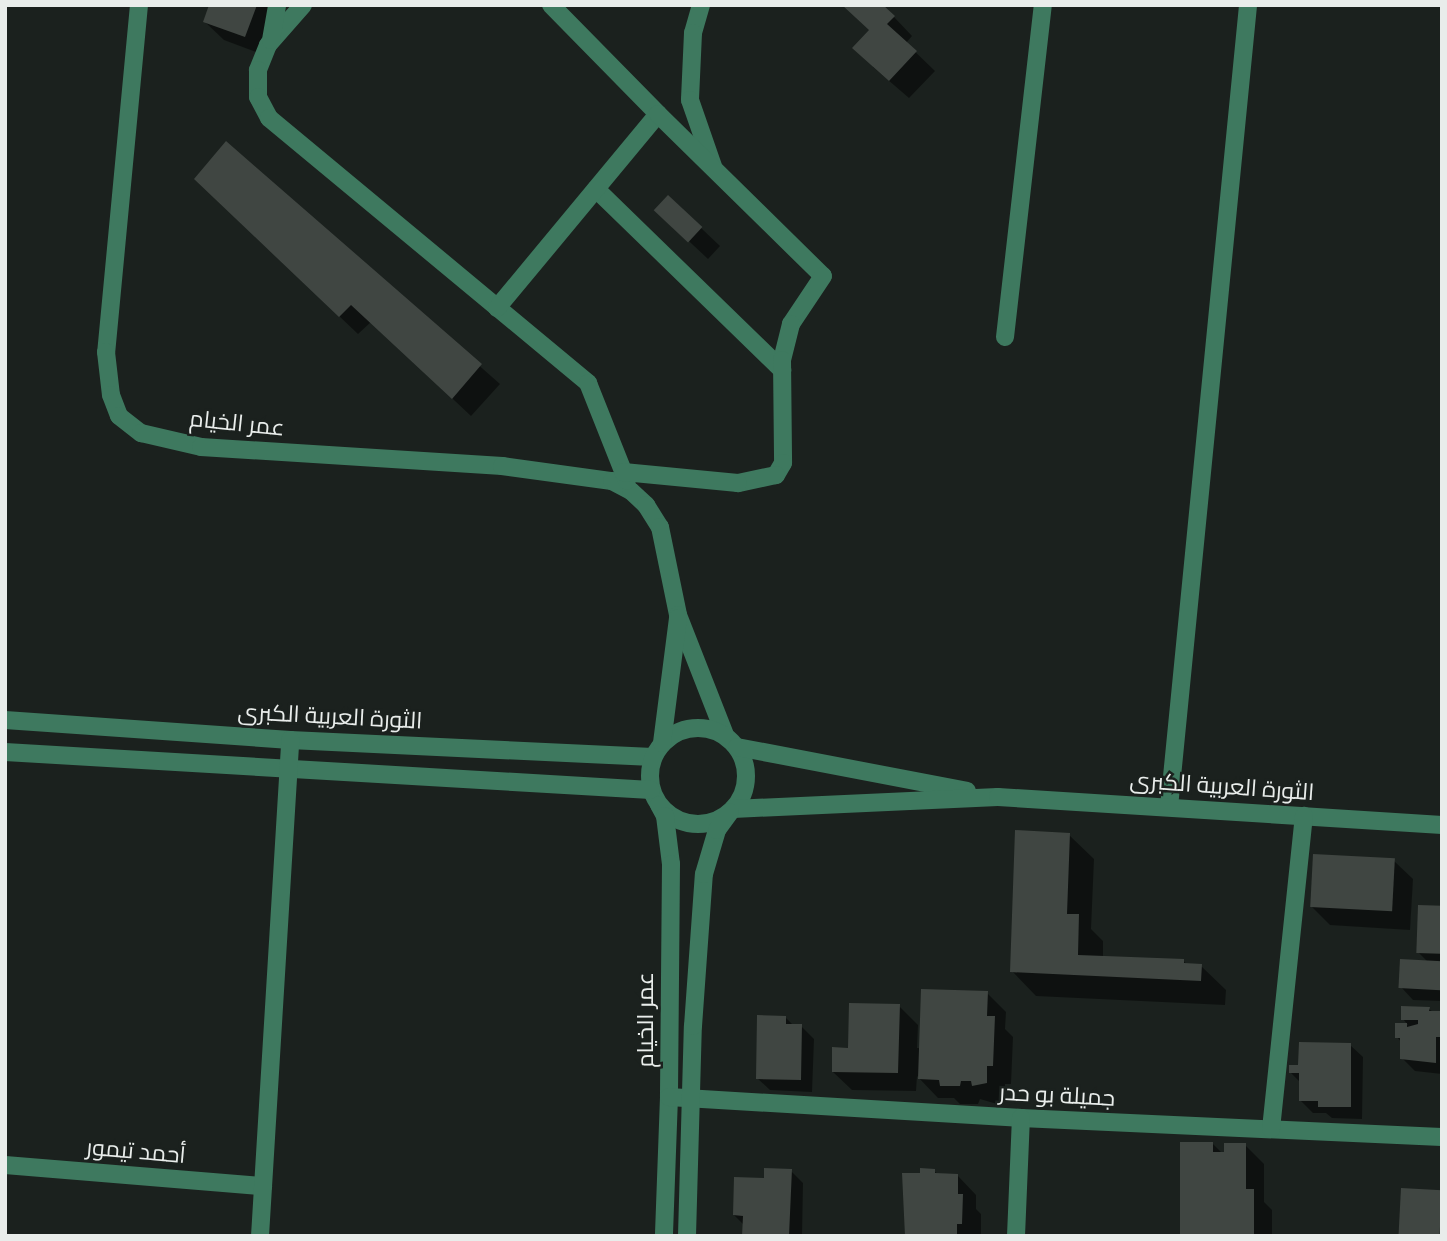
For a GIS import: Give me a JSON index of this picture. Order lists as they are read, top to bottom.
{
  "streets": {
    "street": [
      "عمر الخيام",
      "الثورة العربية الكبرى",
      "جميلة بو حدر",
      "أحمد تيمور"
    ]
  },
  "crossings": [
    ["عمر الخيام", "الثورة العربية الكبرى"],
    ["عمر الخيام", "جميلة بو حدر"]
  ]
}
